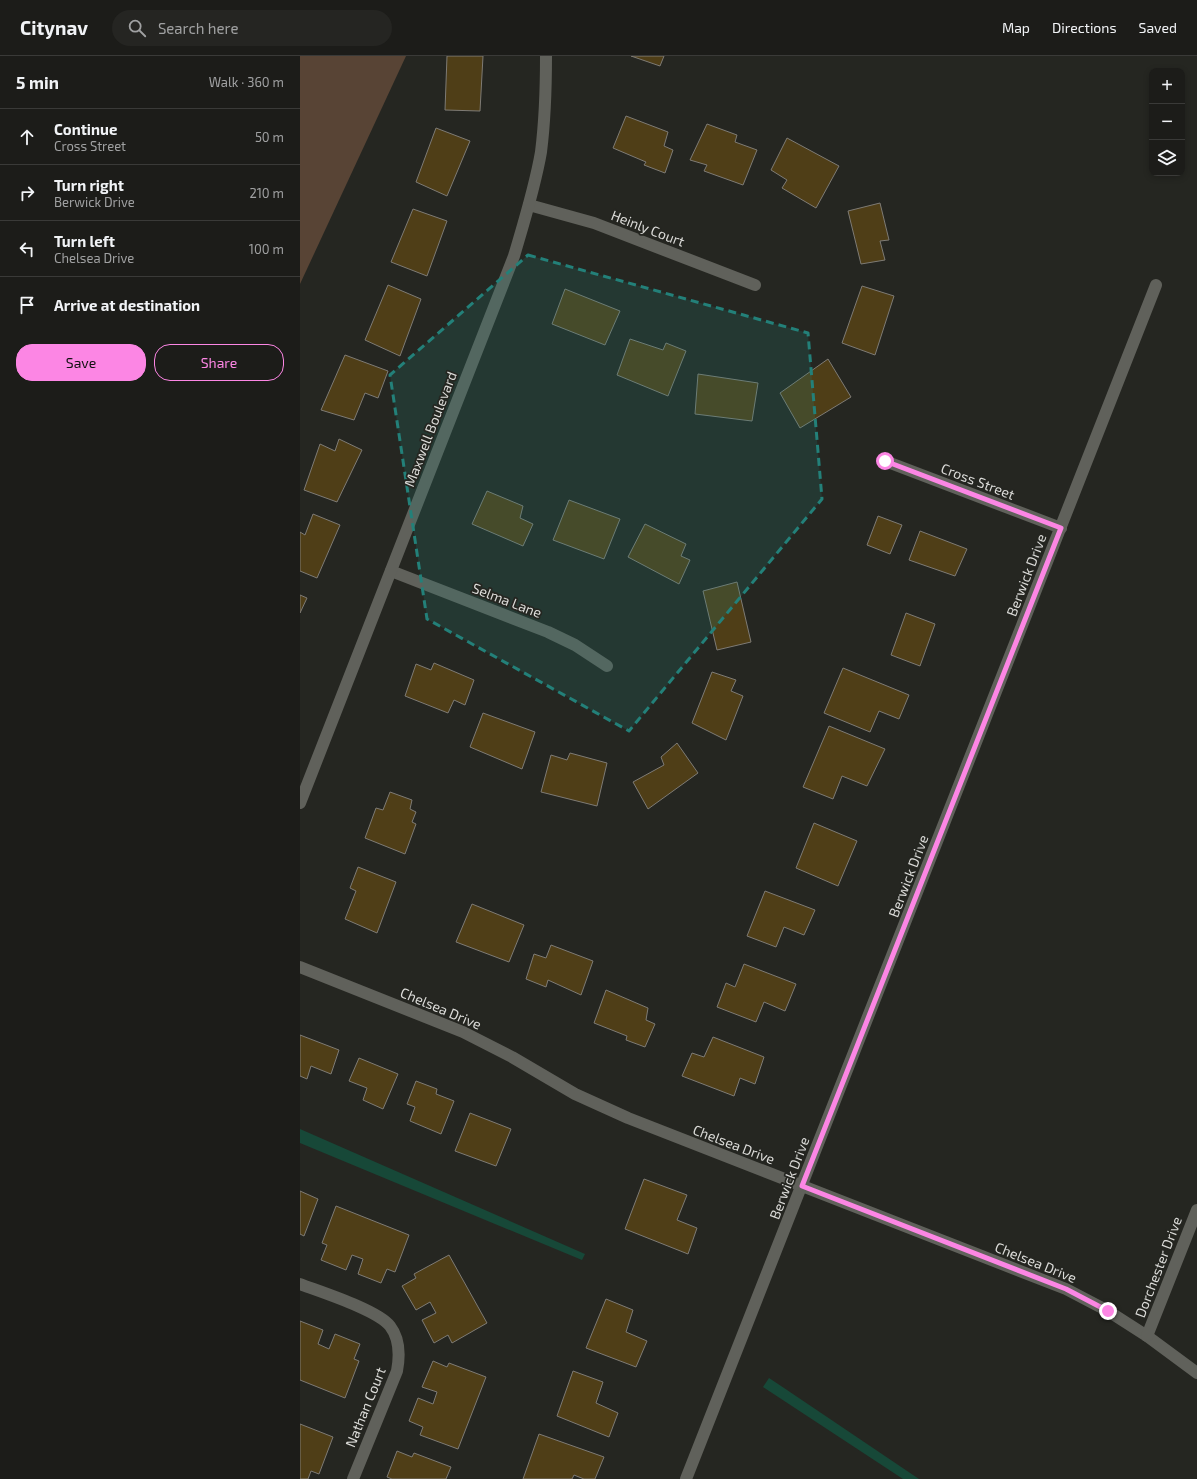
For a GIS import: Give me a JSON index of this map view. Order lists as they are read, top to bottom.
{
  "streets": {
    "street": [
      "Heinly Court",
      "Maxwell Boulevard",
      "Cross Street",
      "Berwick Drive",
      "Selma Lane",
      "Chelsea Drive",
      "Dorchester Drive",
      "Nathan Court"
    ]
  },
  "crossings": [
    ["Heinly Court", "Maxwell Boulevard"],
    ["Maxwell Boulevard", "Selma Lane"],
    ["Cross Street", "Berwick Drive"],
    ["Berwick Drive", "Chelsea Drive"],
    ["Chelsea Drive", "Dorchester Drive"]
  ],
  "page": {
    "header": "Citynav",
    "search": "Search here",
    "nav": ["Map", "Directions", "Saved"],
    "heading": ["5 min", "Walk · 360 m"],
    "map_buttons": ["+", "−"],
    "list": [
      ["Continue", "Cross Street", "50 m"],
      ["Turn right", "Berwick Drive", "210 m"],
      ["Turn left", "Chelsea Drive", "100 m"],
      "Arrive at destination"
    ],
    "buttons": ["Save", "Share"]
  }
}
